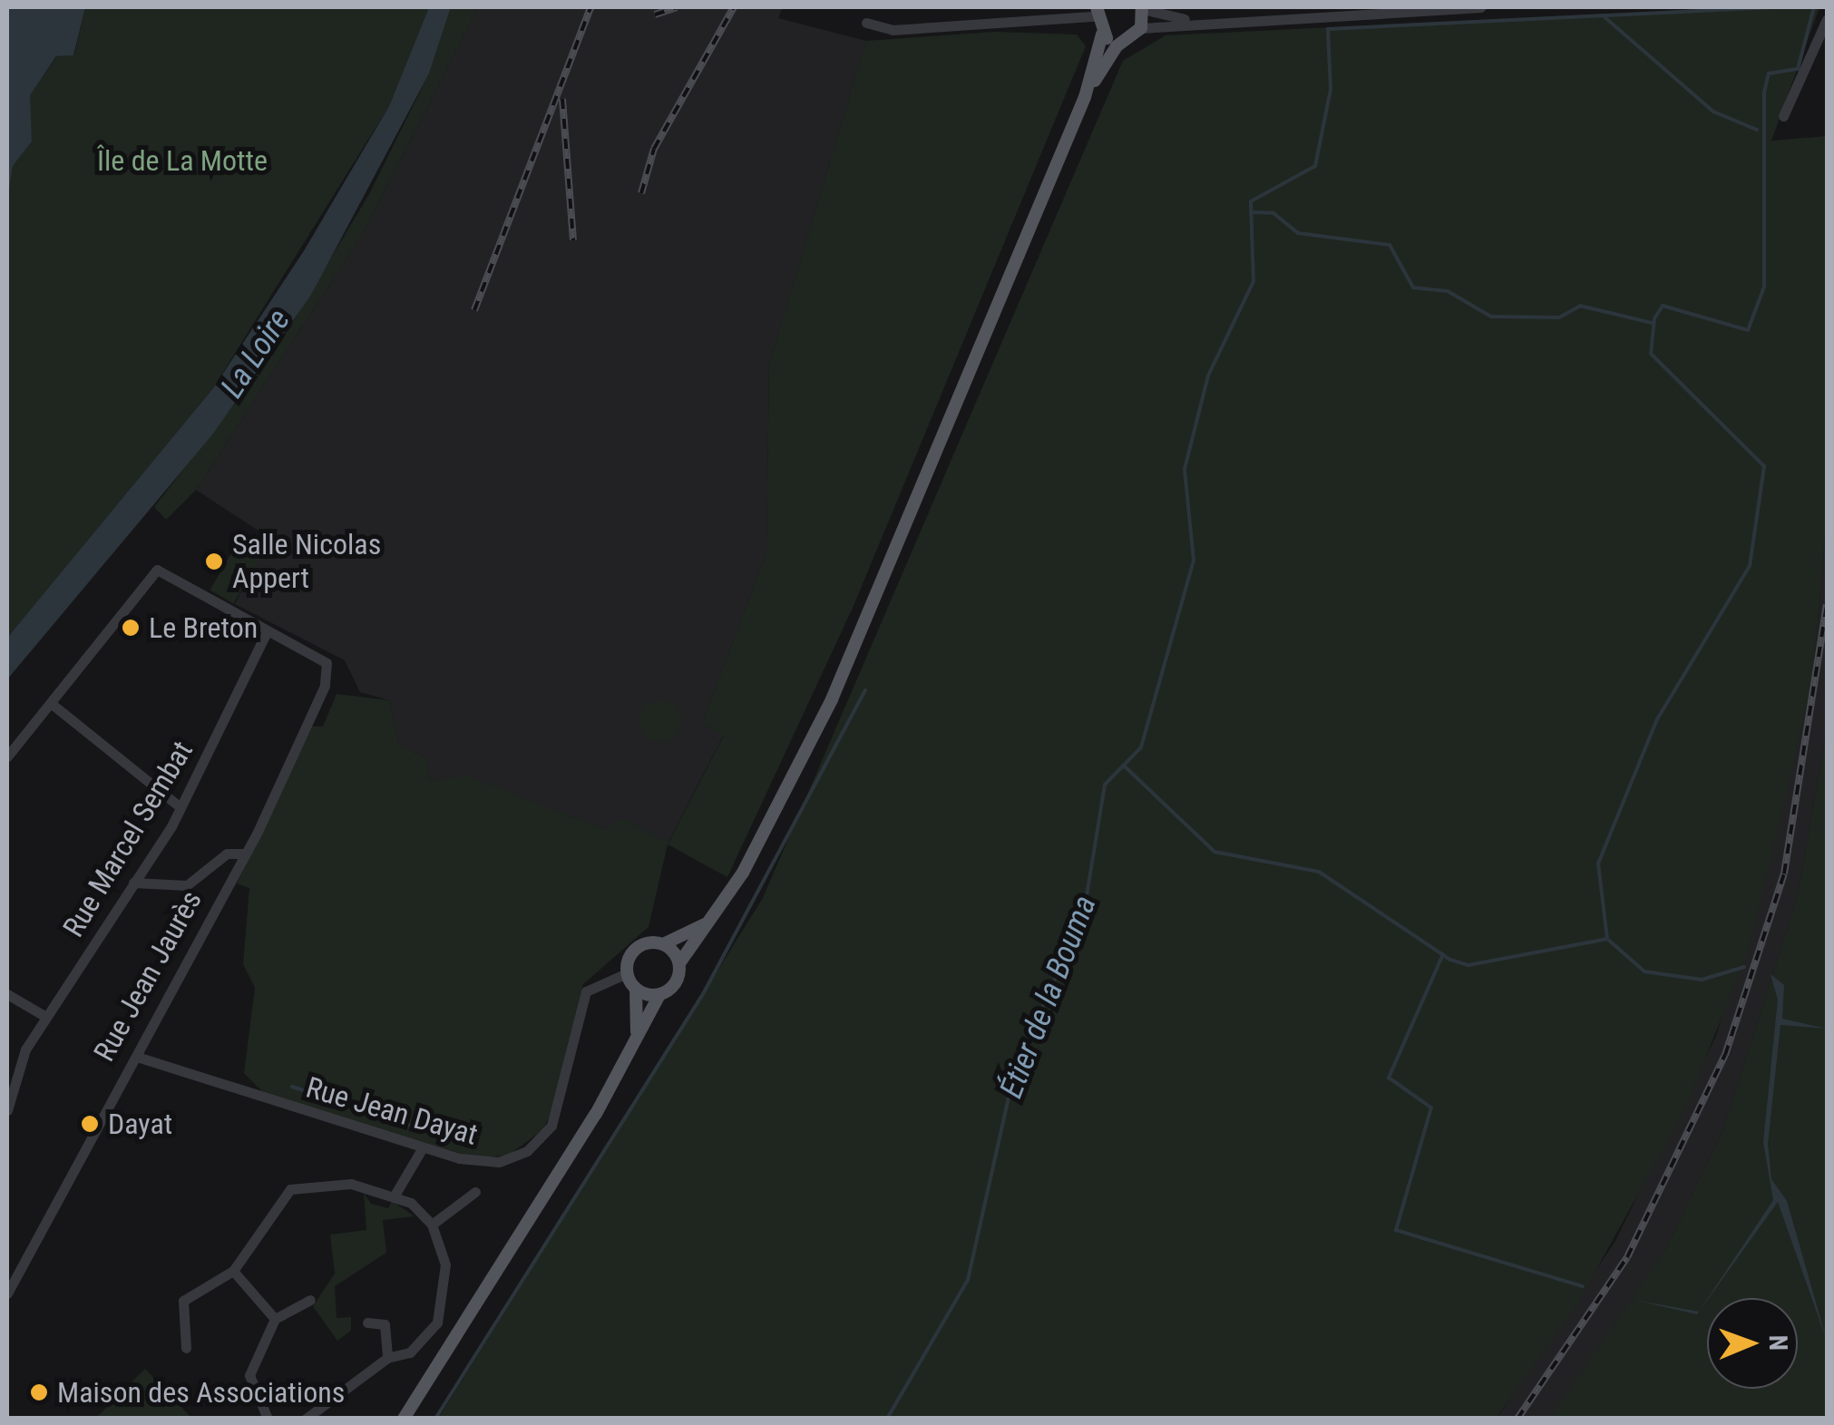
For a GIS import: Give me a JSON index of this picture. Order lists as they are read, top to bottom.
{
  "streets": {
    "street": ["Rue Marcel Sembat", "Rue Jean Jaurès", "Rue Jean Dayat"]
  },
  "crossings": [
    ["Rue Marcel Sembat", "Rue Jean Jaurès"],
    ["Rue Jean Jaurès", "Rue Jean Dayat"]
  ],
  "water": ["La Loire", "Étier de la Bouma"],
  "parks": ["Île de La Motte"],
  "places": [
    "Salle Nicolas Appert",
    "Le Breton",
    "Dayat",
    "Maison des Associations"
  ],
  "north": "right"
}
